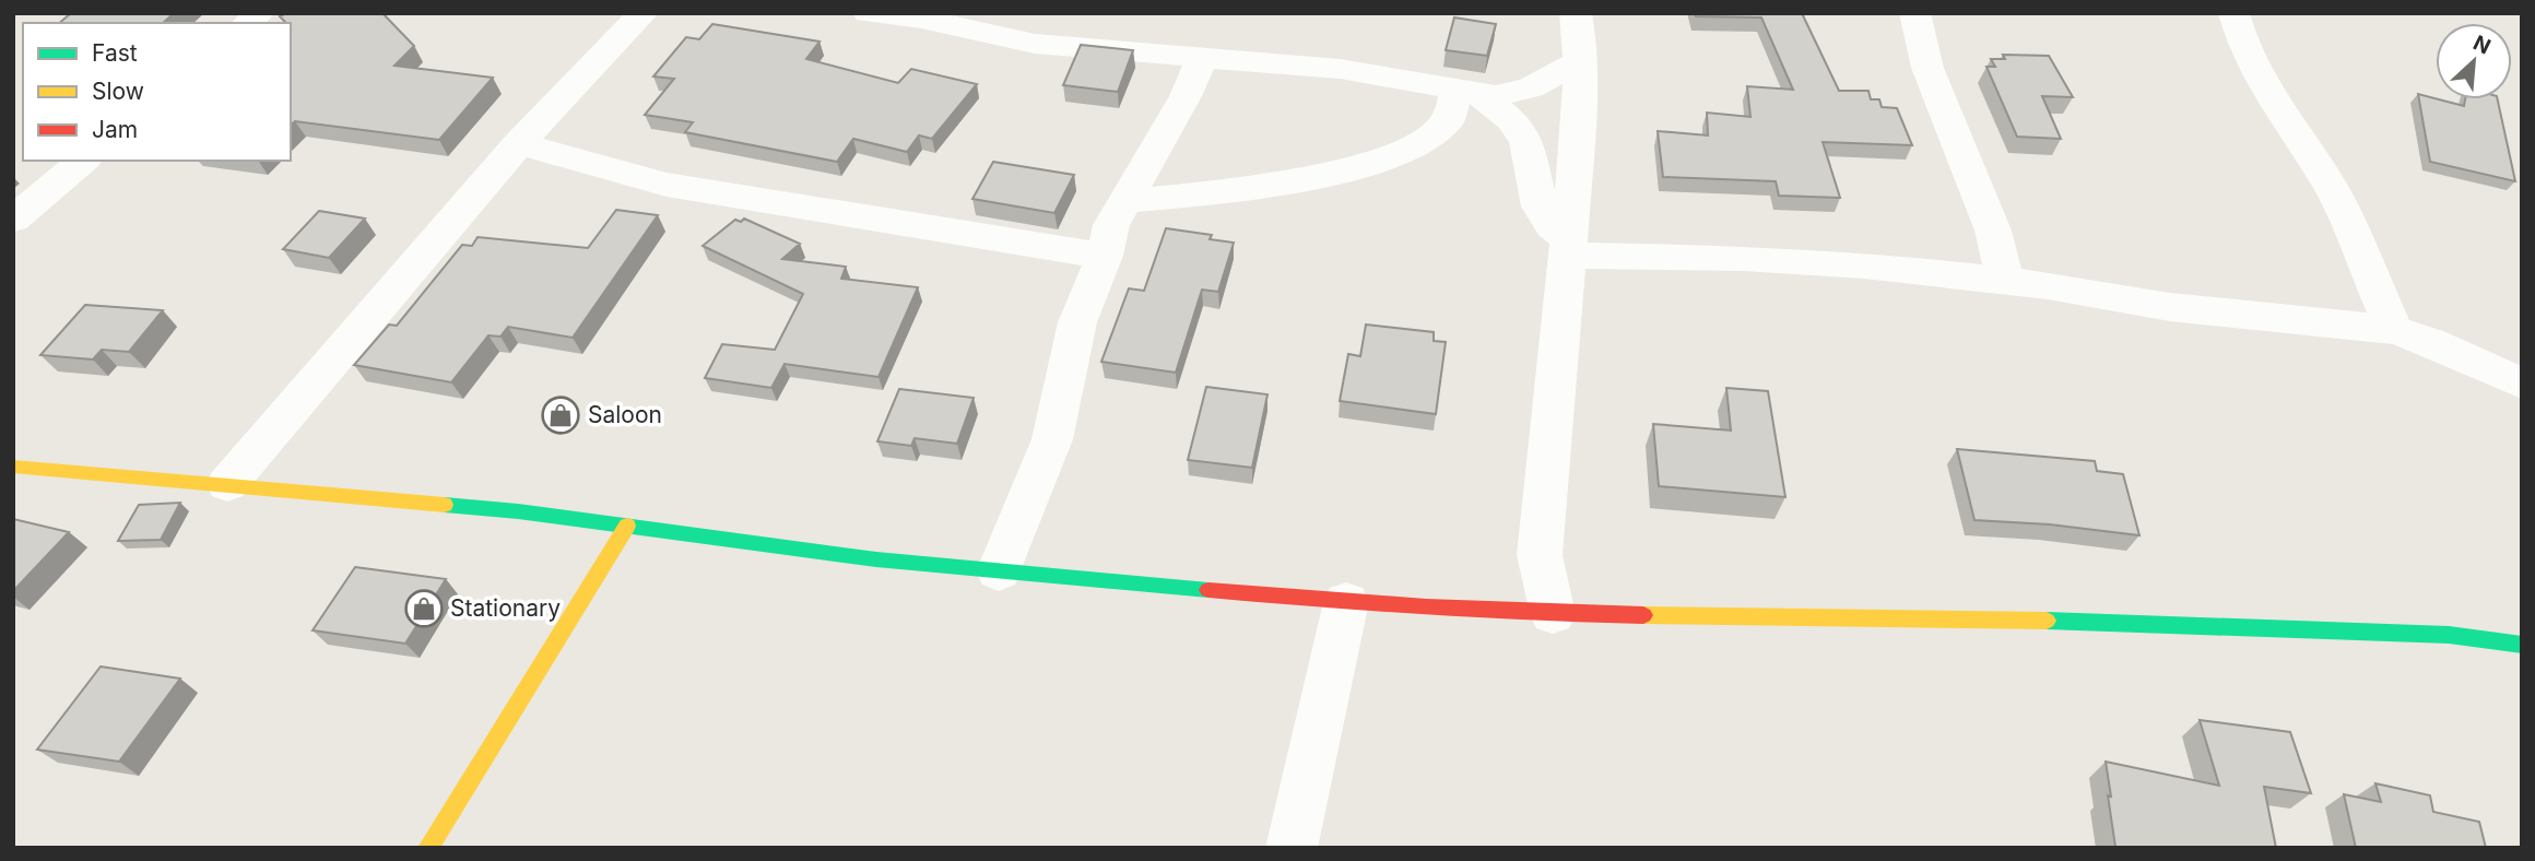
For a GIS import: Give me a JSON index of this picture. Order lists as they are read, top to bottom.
{
  "places": {
    "shop": ["Saloon", "Stationary"]
  },
  "legend": ["Fast", "Slow", "Jam"],
  "north": "top right"
}
